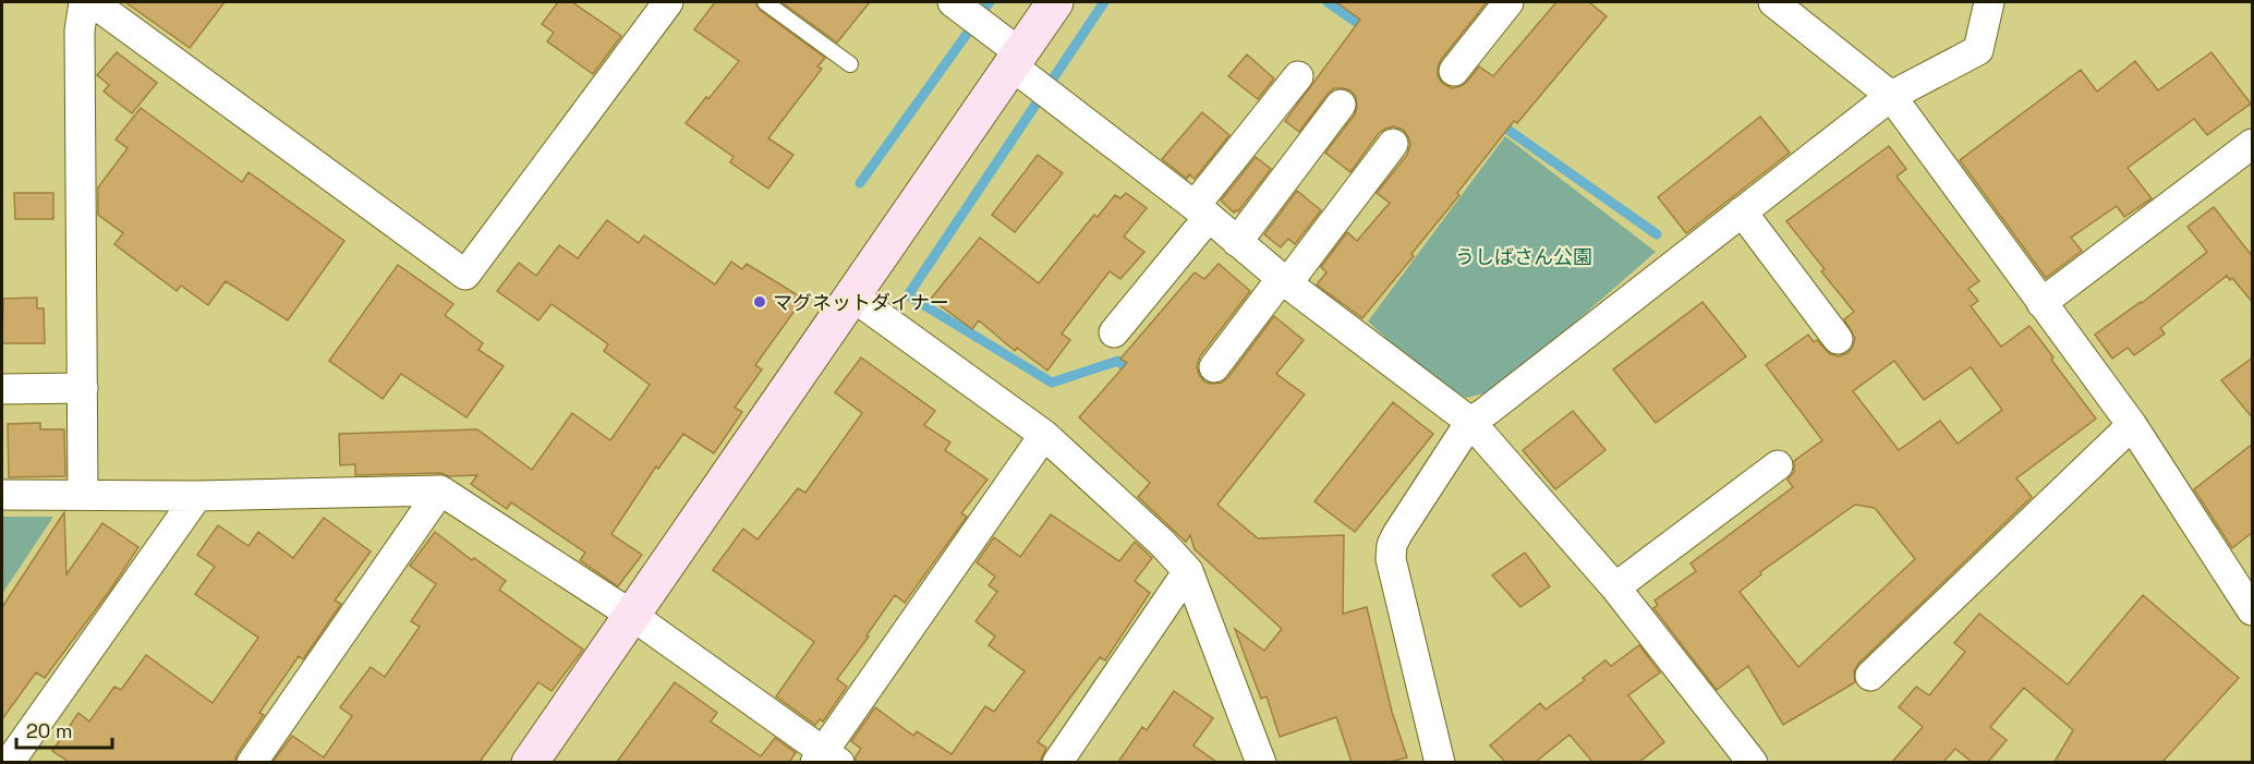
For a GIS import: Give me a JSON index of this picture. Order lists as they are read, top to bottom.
{
  "parks": ["うしばさん公園"],
  "places": ["マグネットダイナー"],
  "scale_bar": "20 m"
}
